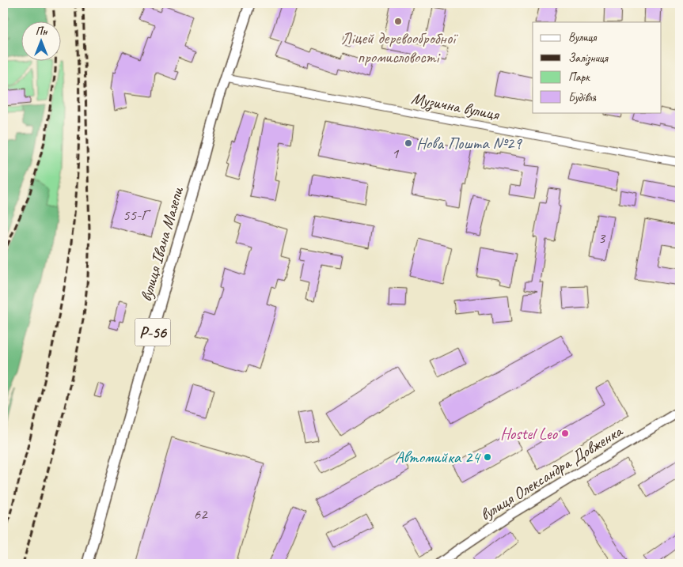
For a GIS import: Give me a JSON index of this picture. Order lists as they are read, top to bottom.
{
  "streets": {
    "main road": ["вулиця Івана Мазепи", "Р-56", "вулиця Олександра Довженка"],
    "street": ["Музична вулиця"]
  },
  "crossings": [
    ["Музична вулиця", "вулиця Івана Мазепи"]
  ],
  "places": [
    "Ліцей деревообробної промисловості",
    "Нова Пошта №29",
    "Hostel Leo",
    "Автомийка 24"
  ],
  "house_numbers": [
    "1",
    "55-Г",
    "3",
    "62"
  ],
  "legend": [
    "Вулиця",
    "Залізниця",
    "Парк",
    "Будівля"
  ],
  "north": "top"
}
